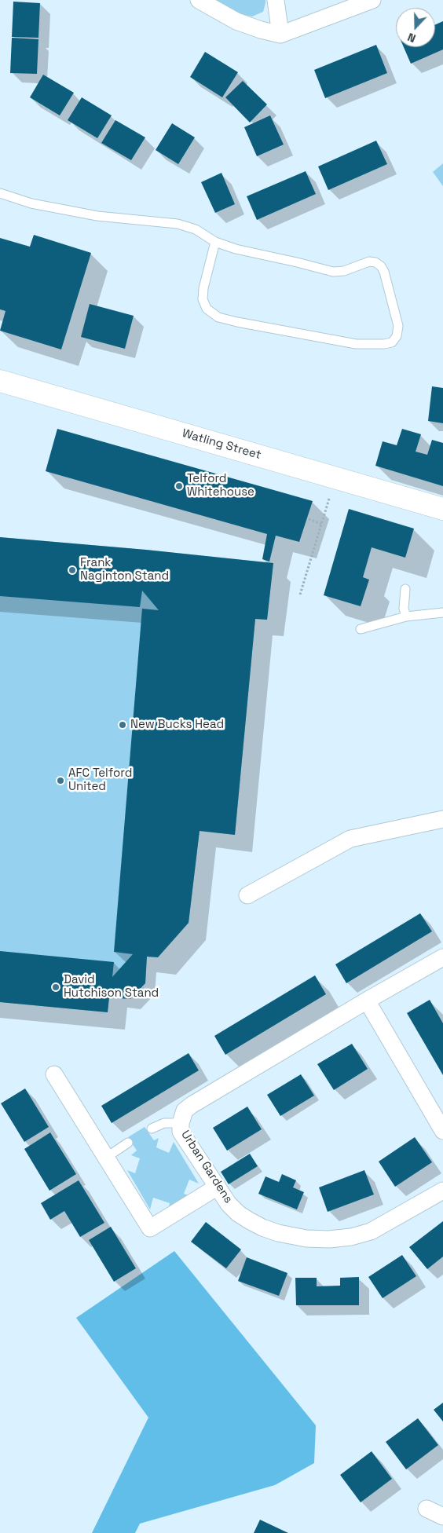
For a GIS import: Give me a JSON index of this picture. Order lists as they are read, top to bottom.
{
  "streets": {
    "main road": ["Watling Street"],
    "street": ["Urban Gardens"]
  },
  "places": [
    "Telford Whitehouse",
    "Frank Naginton Stand",
    "New Bucks Head",
    "AFC Telford United",
    "David Hutchison Stand"
  ],
  "north": "bottom"
}
